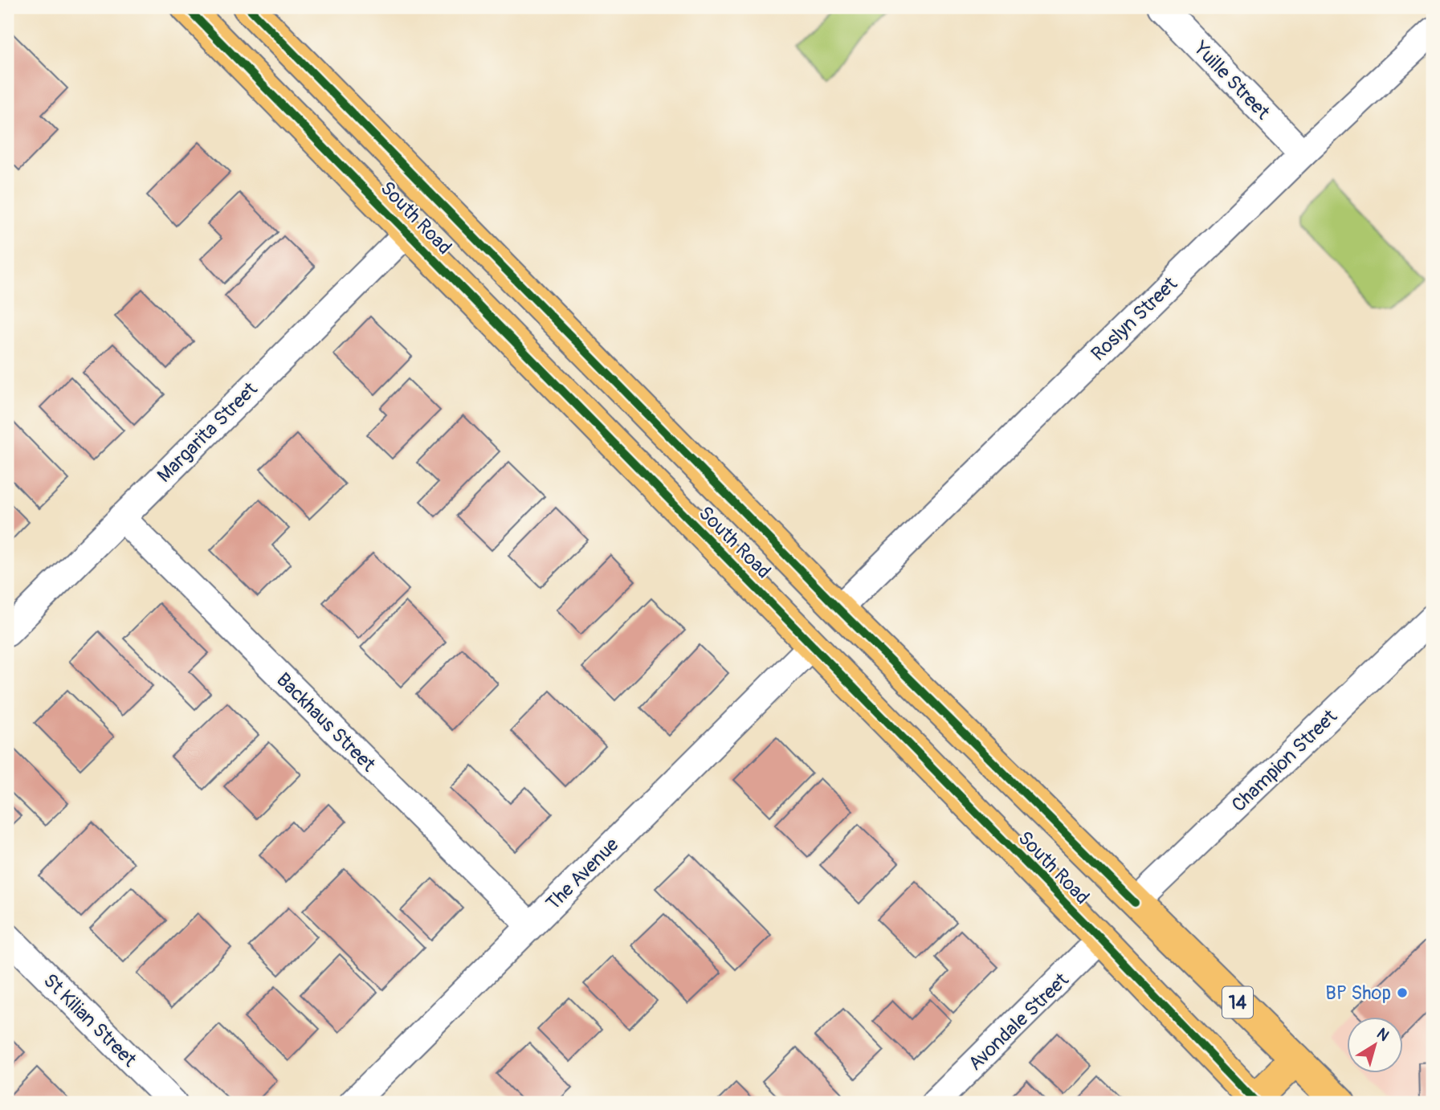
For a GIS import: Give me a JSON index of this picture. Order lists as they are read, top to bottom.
{
  "streets": {
    "main road": ["South Road", "14"],
    "street": [
      "Yuille Street",
      "Roslyn Street",
      "Margarita Street",
      "Backhaus Street",
      "Champion Street",
      "The Avenue",
      "St Kilian Street",
      "Avondale Street"
    ]
  },
  "crossings": [
    ["Yuille Street", "Roslyn Street"],
    ["South Road", "Roslyn Street"],
    ["South Road", "Margarita Street"],
    ["South Road", "Champion Street"],
    ["South Road", "The Avenue"],
    ["South Road", "Avondale Street"],
    ["Margarita Street", "Backhaus Street"],
    ["Backhaus Street", "The Avenue"]
  ],
  "places": ["BP Shop"],
  "north": "top right"
}
